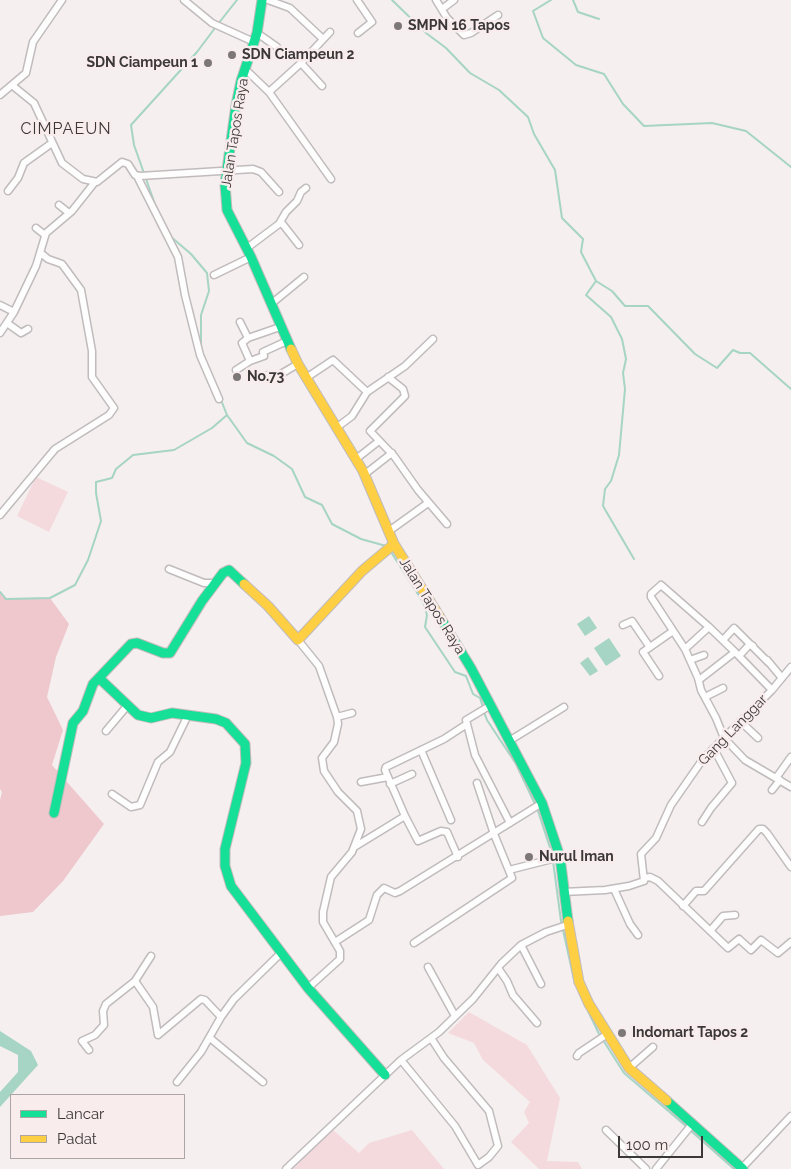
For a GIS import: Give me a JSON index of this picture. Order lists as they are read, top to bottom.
{
  "streets": {
    "main road": ["Jalan Tapos Raya"],
    "street": ["Gang Langgar"]
  },
  "districts": ["CIMPAEUN"],
  "places": [
    "SMPN 16 Tapos",
    "SDN Ciampeun 2",
    "SDN Ciampeun 1",
    "No.73",
    "Nurul Iman",
    "Indomart Tapos 2"
  ],
  "legend": ["Lancar", "Padat"],
  "scale_bar": "100 m"
}
